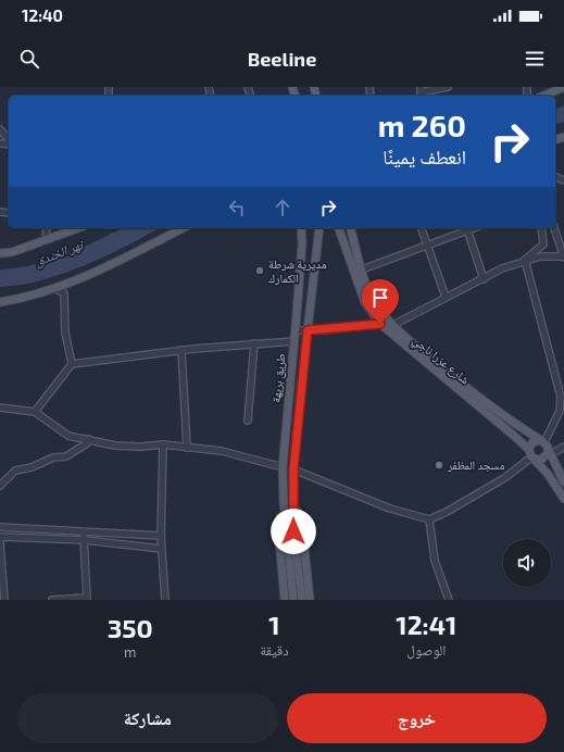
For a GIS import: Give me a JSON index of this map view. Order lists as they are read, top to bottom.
{
  "streets": {
    "main road": ["شارع عزرا ناجي", "طريق بريهة"]
  },
  "water": ["نهر الخندق"],
  "places": ["مديرية شرطة الكمارك", "مسجد المظفر"],
  "page": {
    "status": "12:40",
    "header": "Beeline",
    "turn": ["260 m", "انعطف يمينًا"],
    "eta": [
      "12:41",
      "الوصول",
      "1",
      "دقيقة",
      "350",
      "m"
    ],
    "buttons": ["خروج", "مشاركة"]
  }
}
